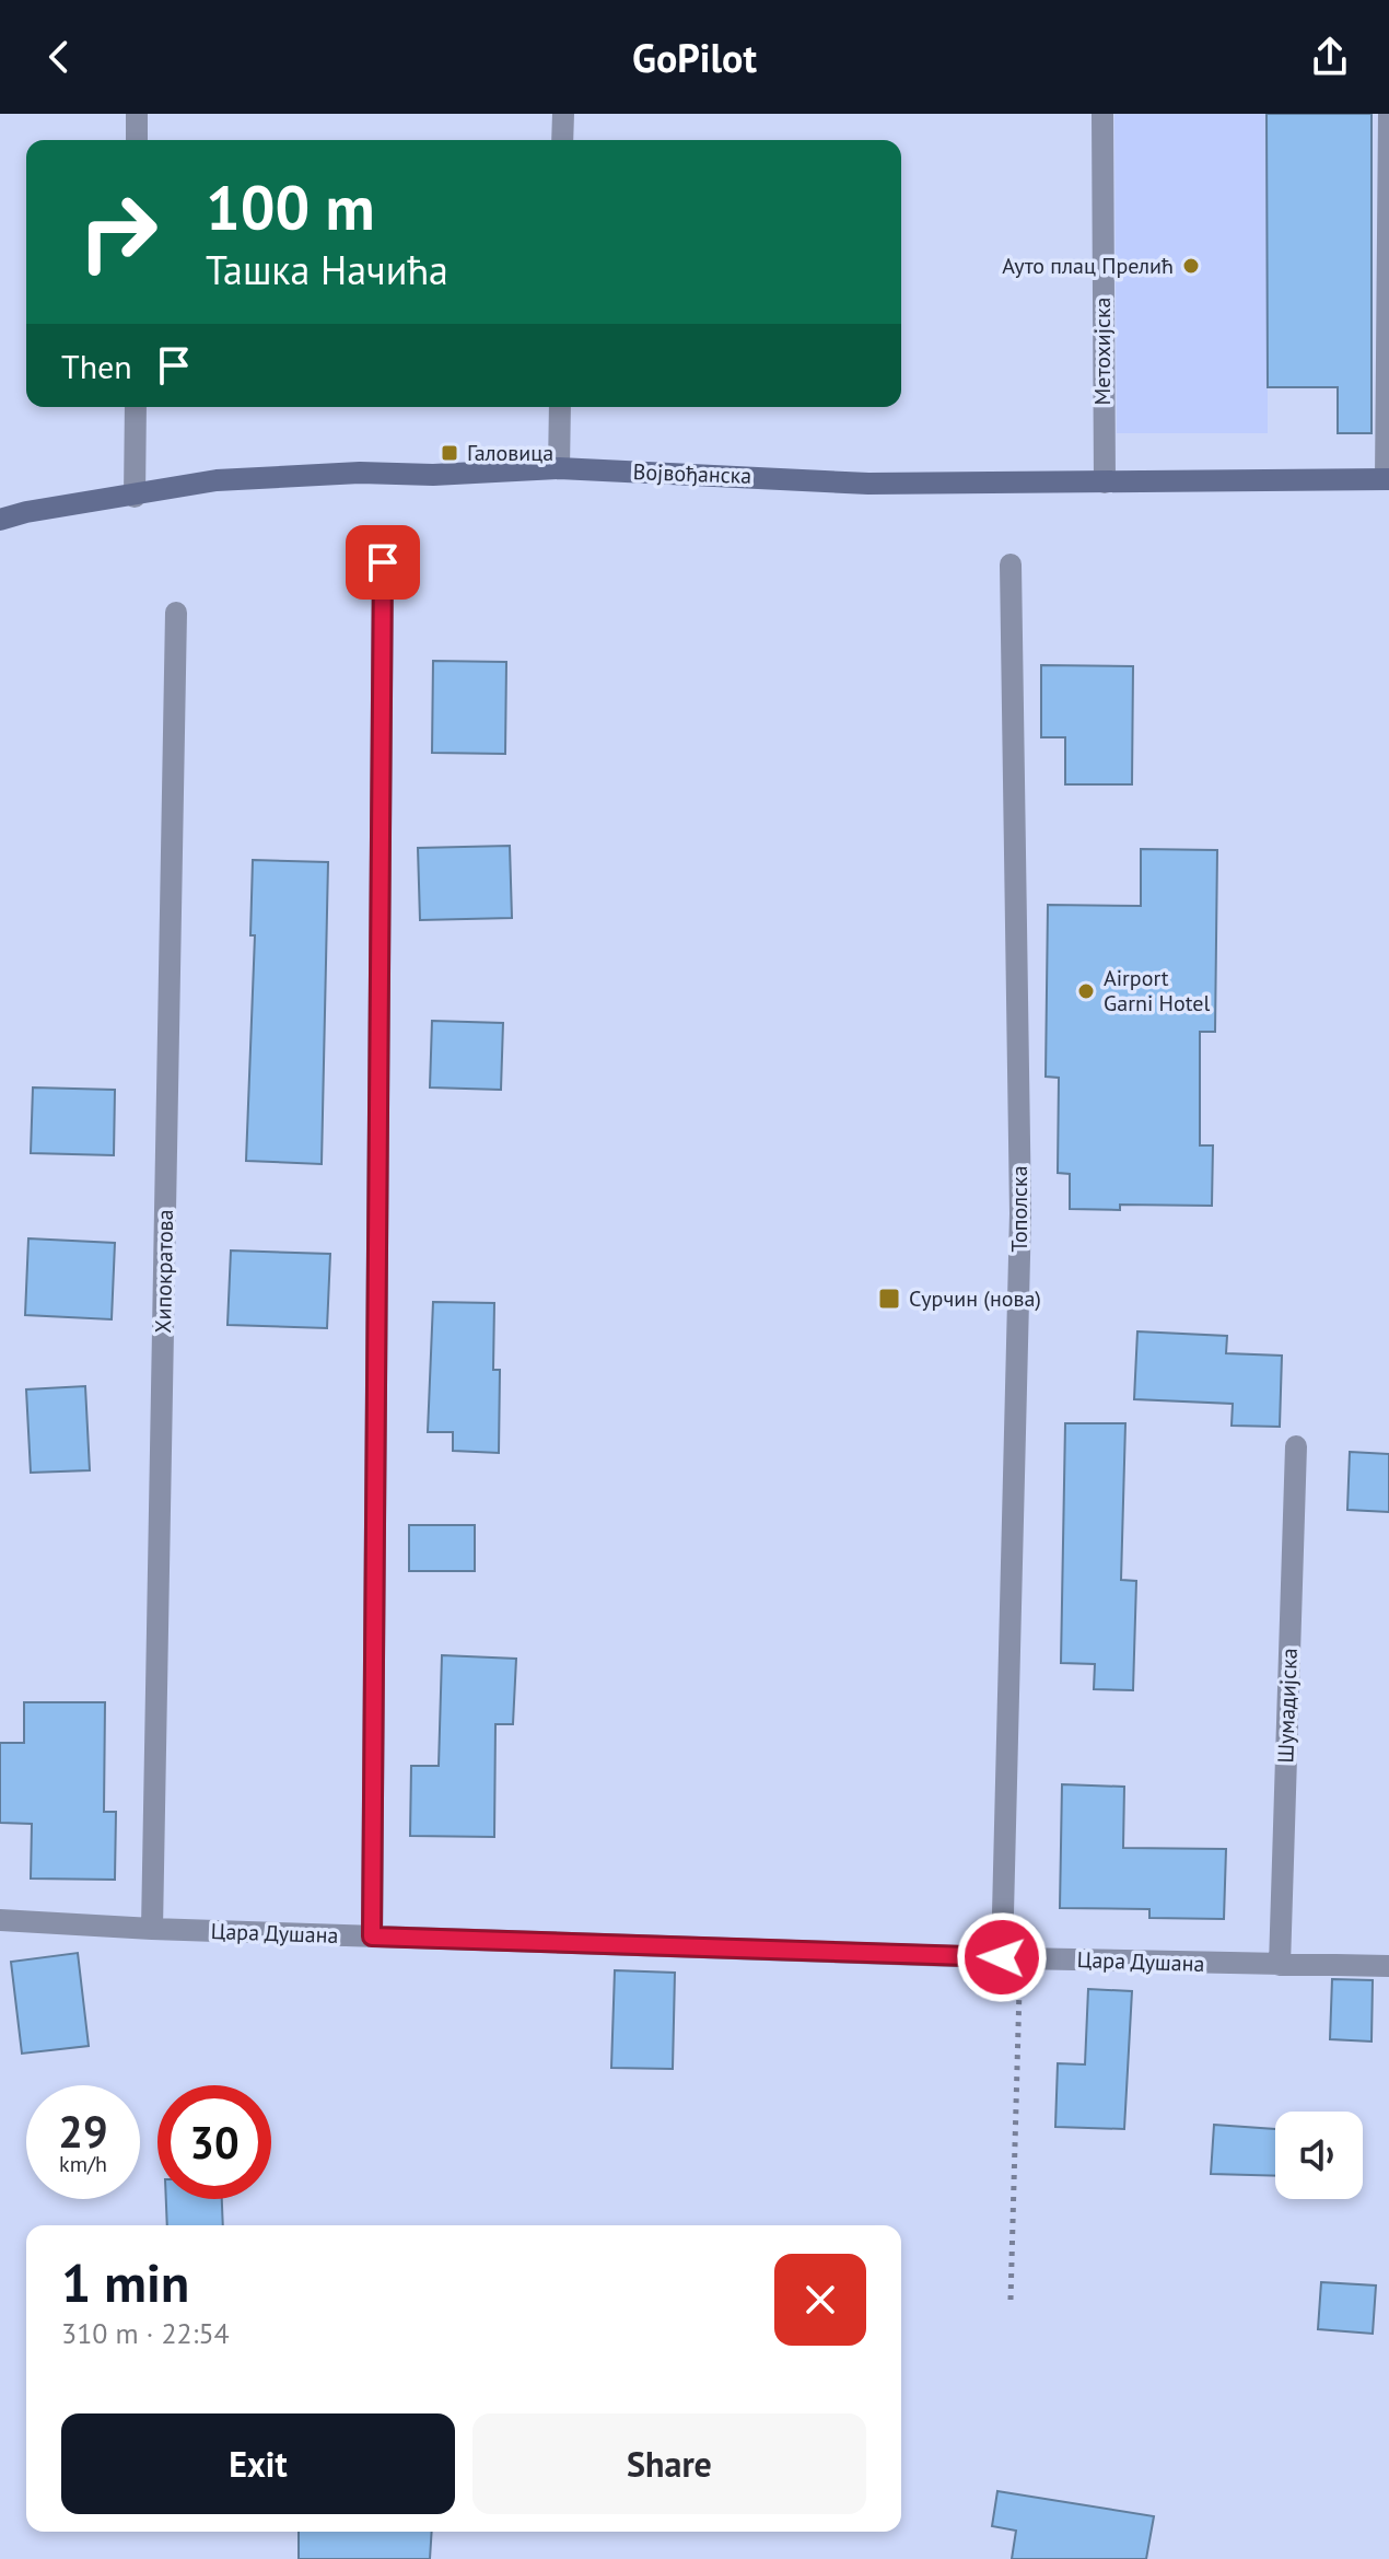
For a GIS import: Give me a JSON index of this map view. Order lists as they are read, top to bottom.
{
  "streets": {
    "main road": ["Војвођанска"],
    "street": [
      "Метохијска",
      "Тополска",
      "Хипократова",
      "Шумадијска",
      "Цара Душана"
    ]
  },
  "crossings": [
    ["Метохијска", "Војвођанска"],
    ["Тополска", "Цара Душана"],
    ["Хипократова", "Цара Душана"],
    ["Шумадијска", "Цара Душана"]
  ],
  "places": {
    "other": ["Ауто плац Прелић", "Airport Garni Hotel"],
    "transit": ["Галовица", "Сурчин (нова)"]
  },
  "page": {
    "header": "GoPilot",
    "turn": ["100 m", "Ташка Начића"],
    "then": "Then",
    "speed": "29 km/h",
    "limit": "30",
    "heading": ["1 min", "310 m · 22:54"],
    "buttons": ["Exit", "Share"]
  }
}
